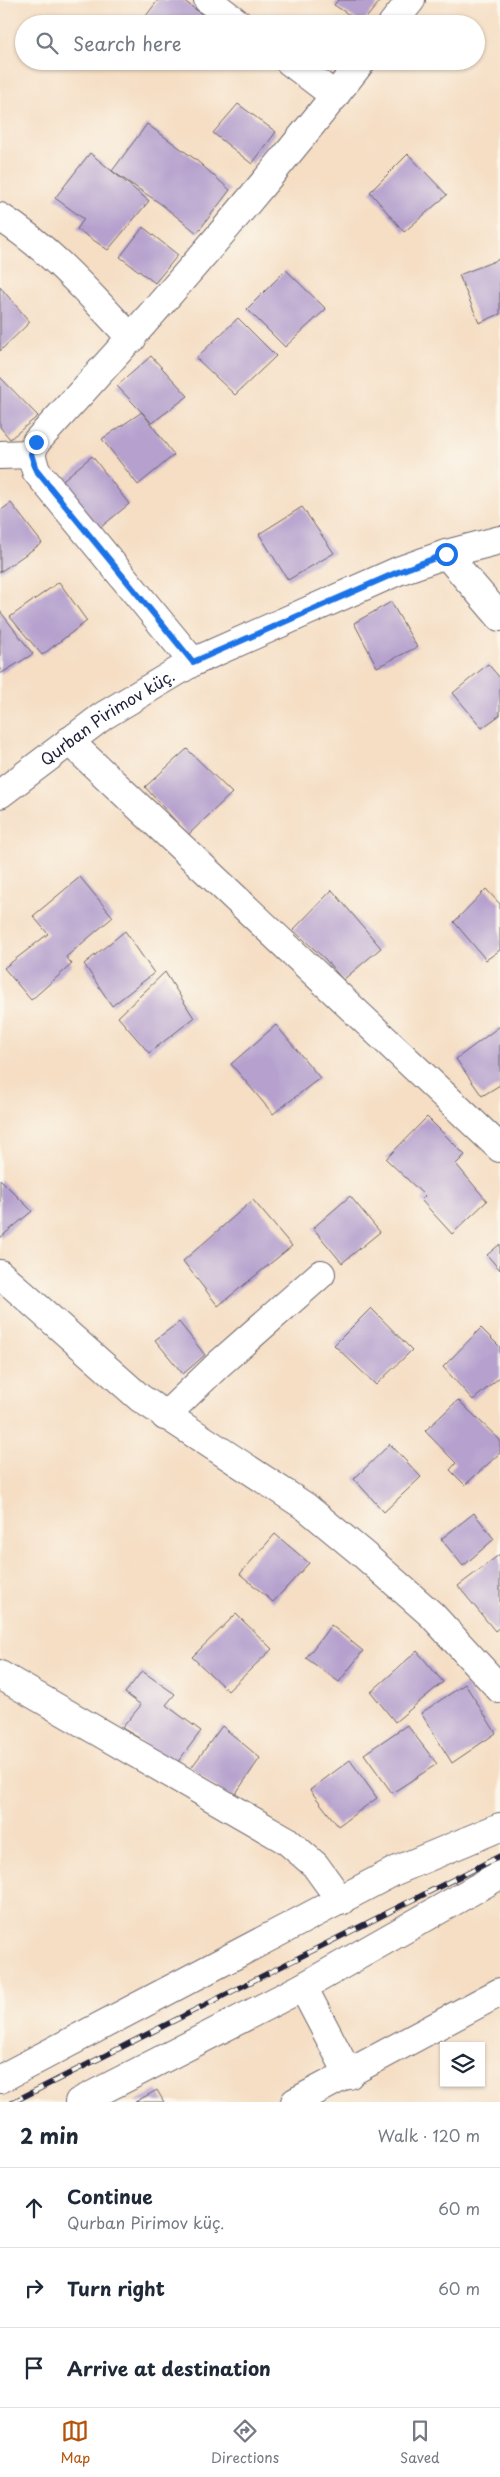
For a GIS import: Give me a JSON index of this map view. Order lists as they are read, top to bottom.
{
  "streets": {
    "street": ["Qurban Pirimov küç."]
  },
  "page": {
    "search": "Search here",
    "heading": ["2 min", "Walk · 120 m"],
    "list": [
      ["Continue", "Qurban Pirimov küç.", "60 m"],
      ["Turn right", "60 m"],
      "Arrive at destination"
    ],
    "nav": ["Map", "Directions", "Saved"]
  }
}
